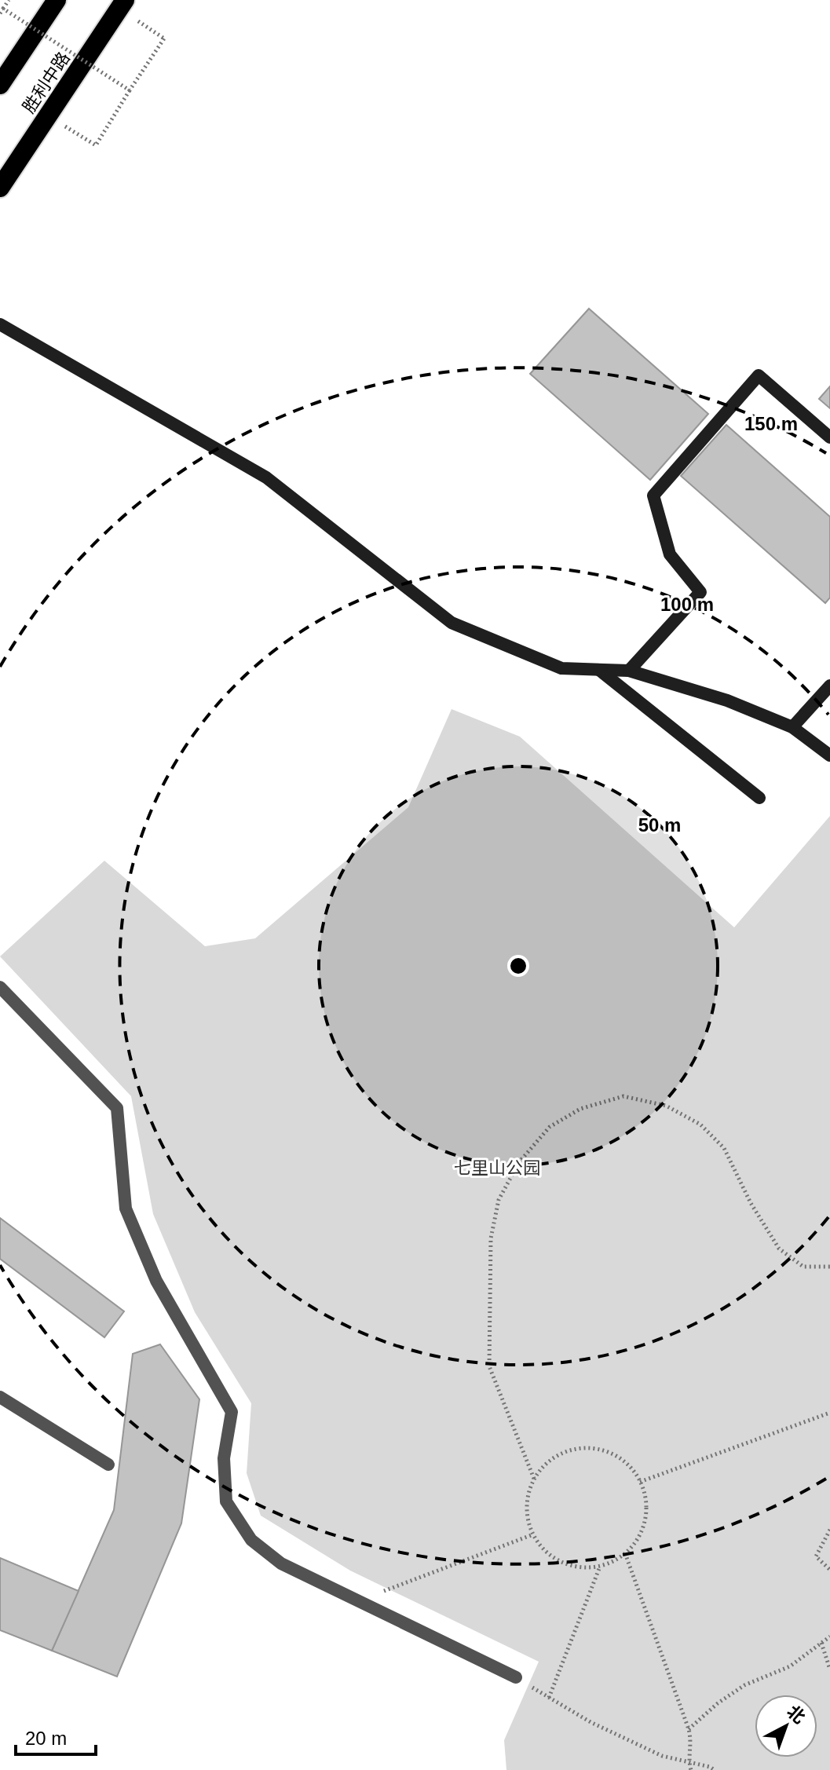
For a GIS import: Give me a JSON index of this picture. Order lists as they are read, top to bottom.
{
  "streets": {
    "highway": ["胜利中路"]
  },
  "parks": ["七里山公园"],
  "scale_bar": "20 m",
  "north": "top right",
  "rings": ["150 m", "100 m", "50 m"]
}
